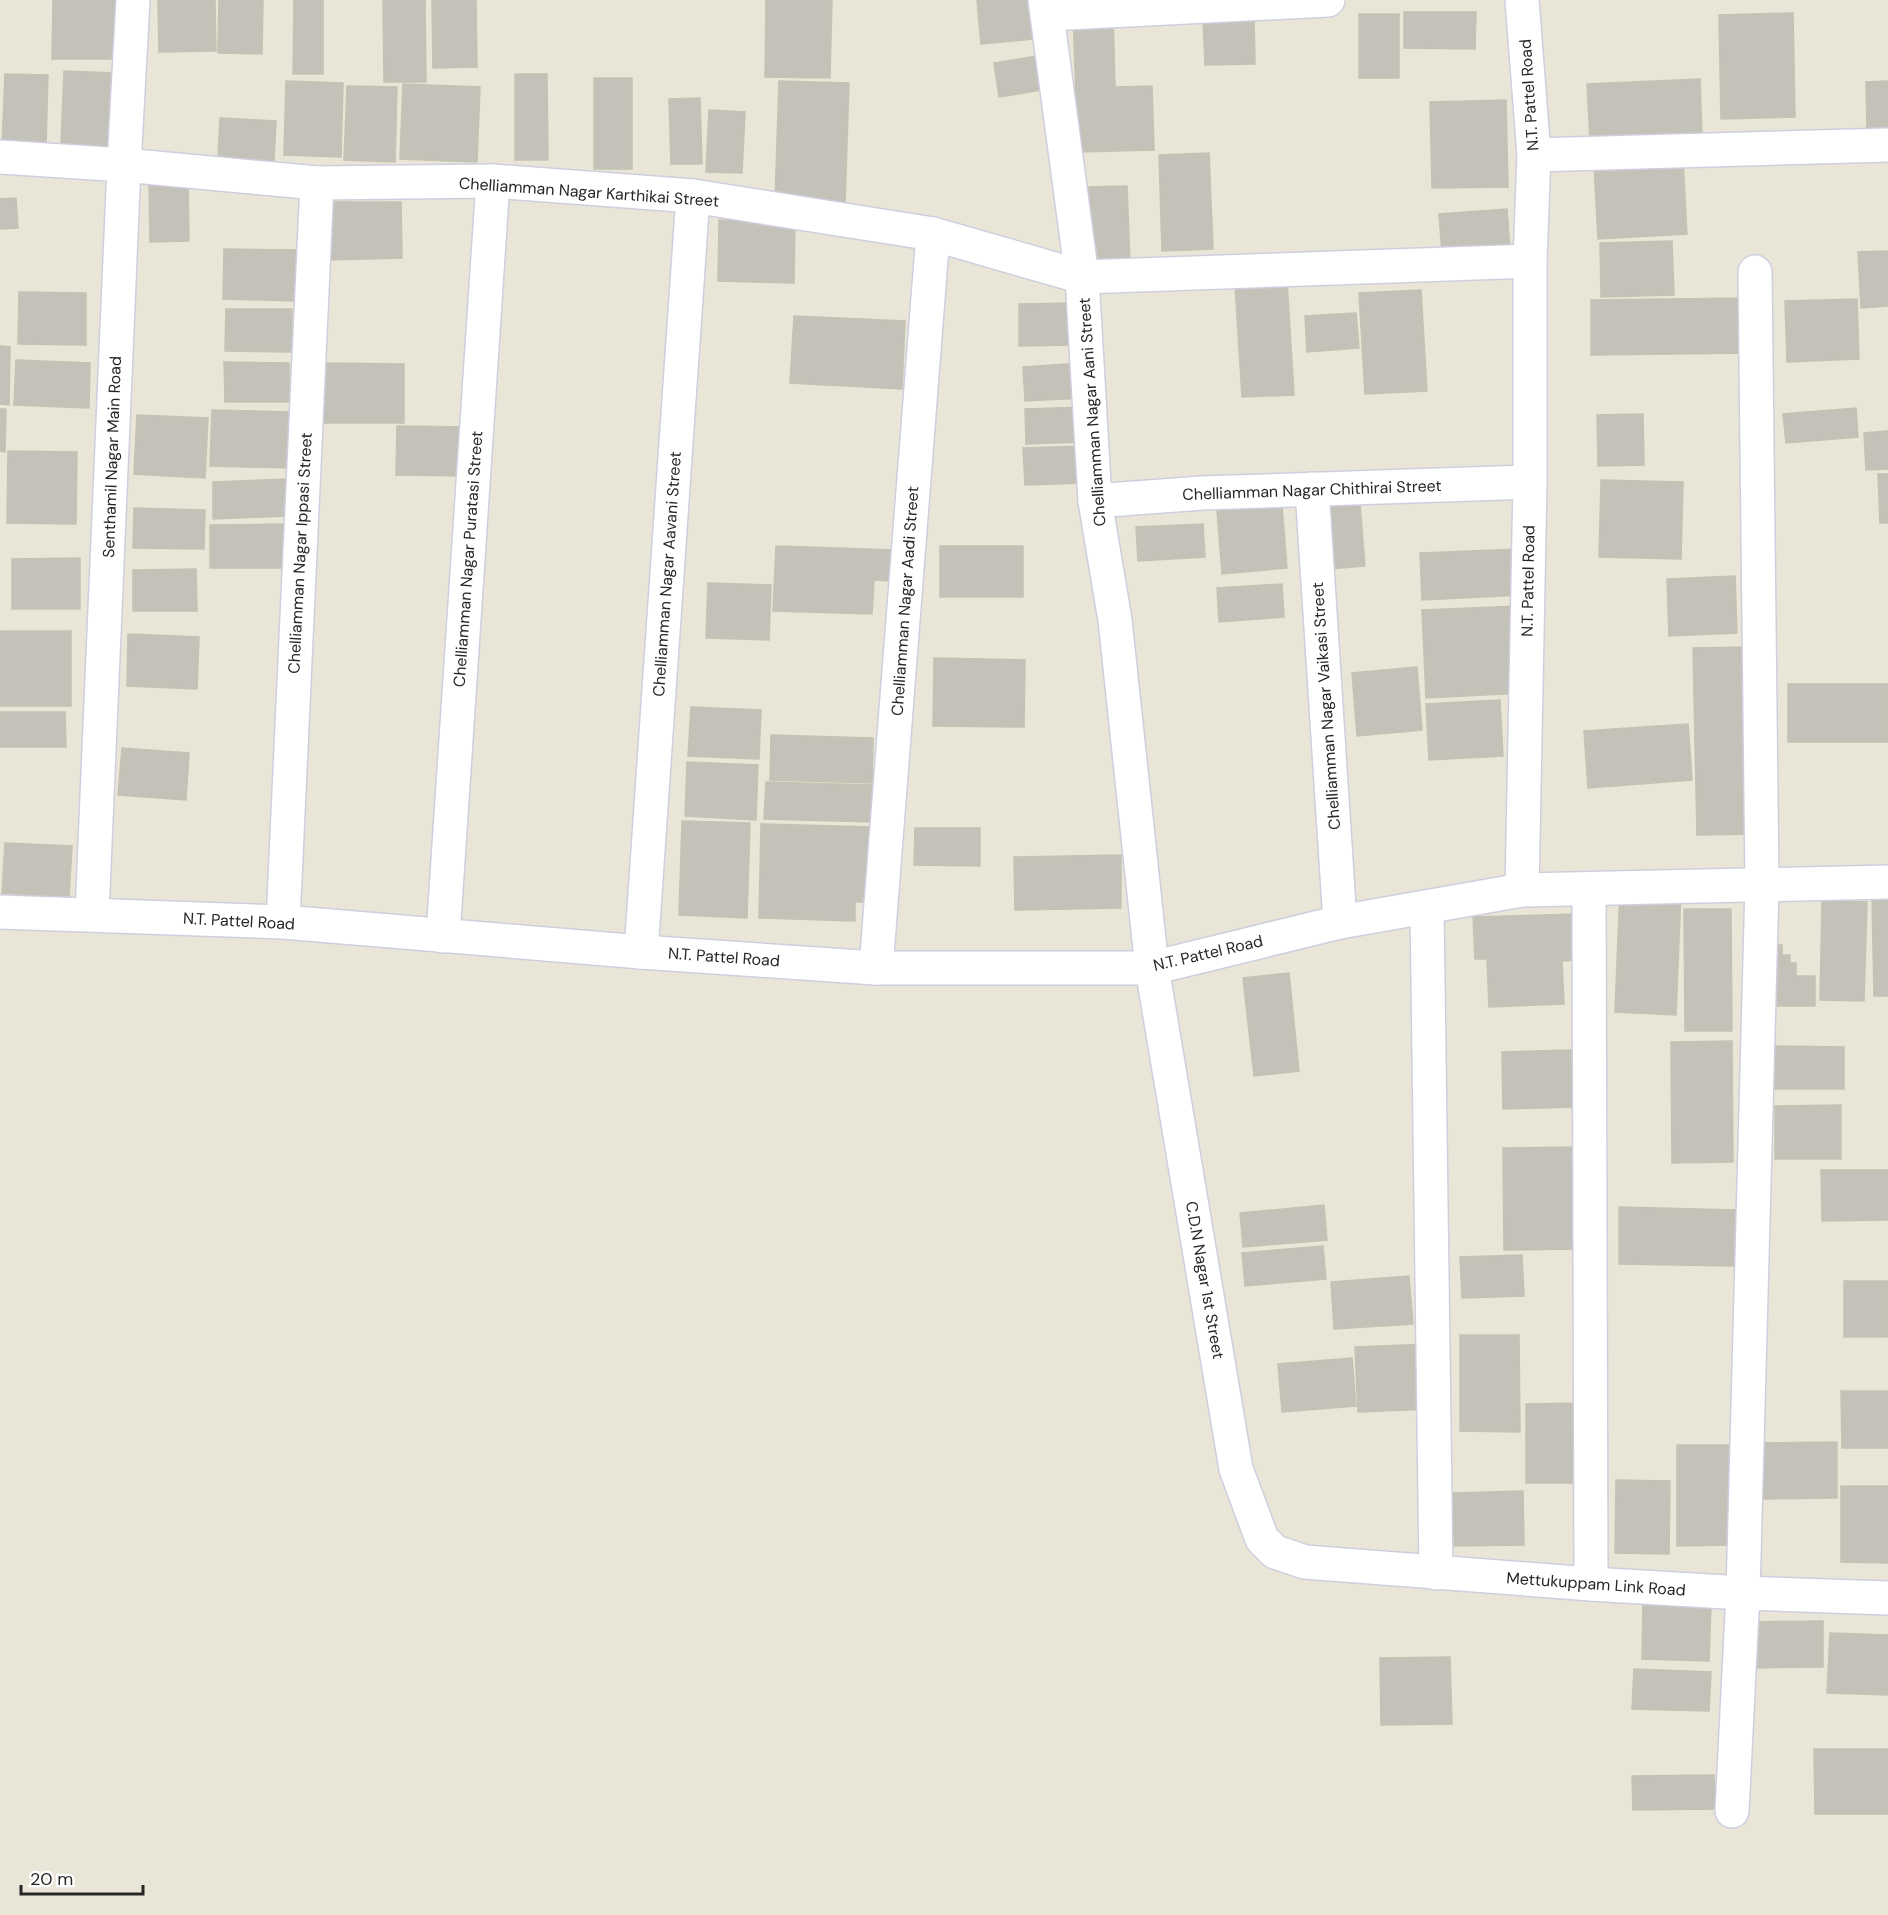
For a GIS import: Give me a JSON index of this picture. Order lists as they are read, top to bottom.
{
  "streets": {
    "street": [
      "N.T. Pattel Road",
      "Chelliamman Nagar Karthikai Street",
      "Chelliamman Nagar Aani Street",
      "Senthamil Nagar Main Road",
      "Chelliamman Nagar Chithirai Street",
      "Chelliamman Nagar Ippasi Street",
      "Chelliamman Nagar Puratasi Street",
      "Chelliamman Nagar Aavani Street",
      "Chelliamman Nagar Aadi Street",
      "Chelliamman Nagar Vaikasi Street",
      "C.D.N Nagar 1st Street",
      "Mettukuppam Link Road"
    ]
  },
  "crossings": [
    ["N.T. Pattel Road", "Chelliamman Nagar Karthikai Street"],
    ["N.T. Pattel Road", "Chelliamman Nagar Aani Street"],
    ["N.T. Pattel Road", "Senthamil Nagar Main Road"],
    ["N.T. Pattel Road", "Chelliamman Nagar Chithirai Street"],
    ["N.T. Pattel Road", "Chelliamman Nagar Ippasi Street"],
    ["N.T. Pattel Road", "Chelliamman Nagar Puratasi Street"],
    ["N.T. Pattel Road", "Chelliamman Nagar Aavani Street"],
    ["N.T. Pattel Road", "Chelliamman Nagar Aadi Street"],
    ["N.T. Pattel Road", "Chelliamman Nagar Vaikasi Street"],
    ["N.T. Pattel Road", "C.D.N Nagar 1st Street"],
    ["Chelliamman Nagar Karthikai Street", "Chelliamman Nagar Aani Street"],
    ["Chelliamman Nagar Karthikai Street", "Senthamil Nagar Main Road"],
    ["Chelliamman Nagar Karthikai Street", "Chelliamman Nagar Ippasi Street"],
    ["Chelliamman Nagar Karthikai Street", "Chelliamman Nagar Puratasi Street"],
    ["Chelliamman Nagar Karthikai Street", "Chelliamman Nagar Aavani Street"],
    ["Chelliamman Nagar Karthikai Street", "Chelliamman Nagar Aadi Street"],
    ["Chelliamman Nagar Aani Street", "Chelliamman Nagar Chithirai Street"],
    ["Chelliamman Nagar Aani Street", "C.D.N Nagar 1st Street"],
    ["Chelliamman Nagar Chithirai Street", "Chelliamman Nagar Vaikasi Street"],
    ["C.D.N Nagar 1st Street", "Mettukuppam Link Road"]
  ],
  "scale_bar": "20 m"
}
